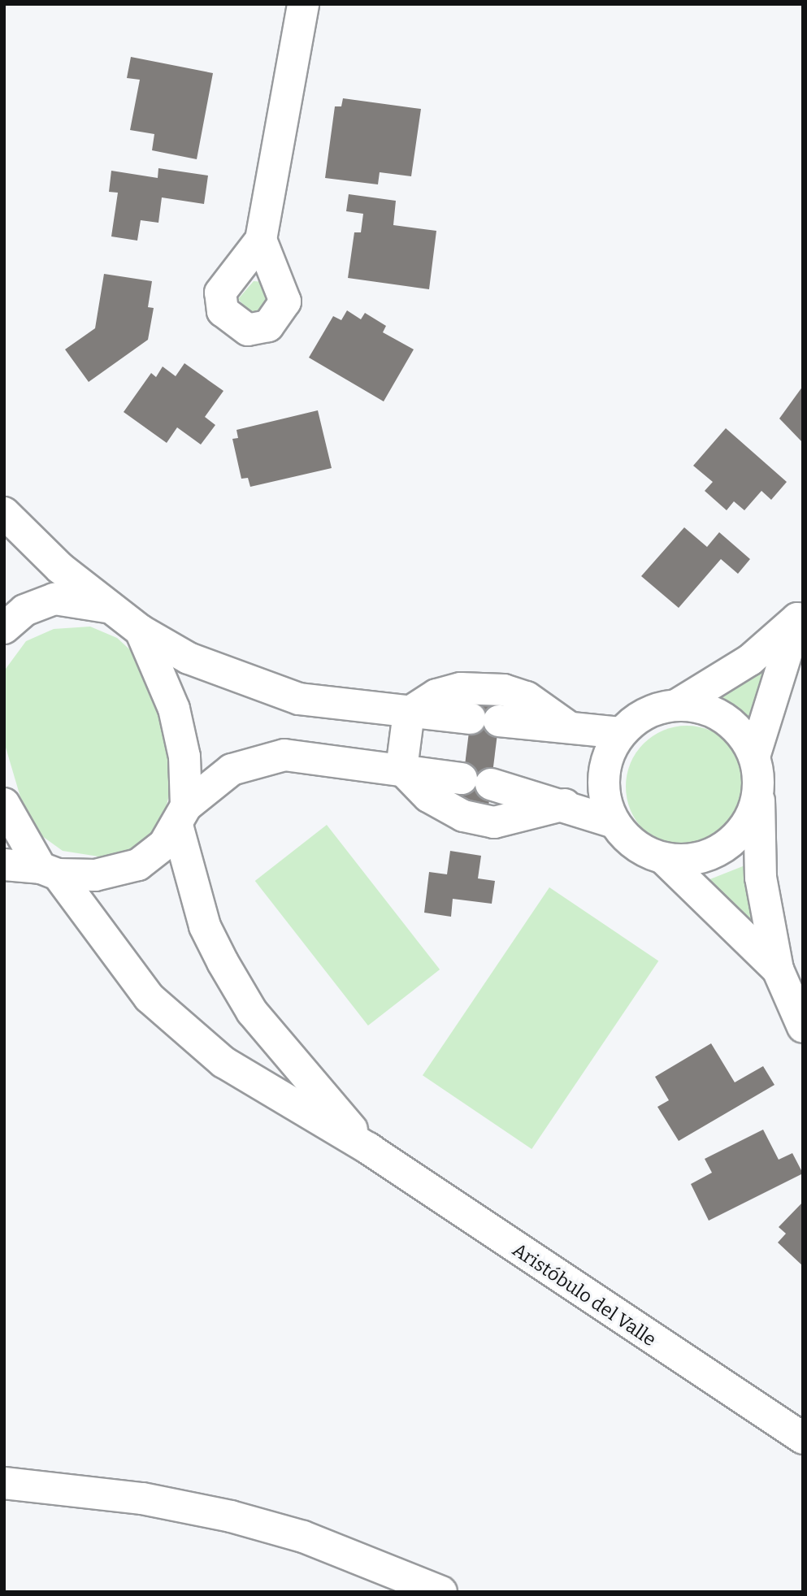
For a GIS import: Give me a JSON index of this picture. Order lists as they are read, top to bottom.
{
  "streets": {
    "street": ["Aristóbulo del Valle"]
  }
}
